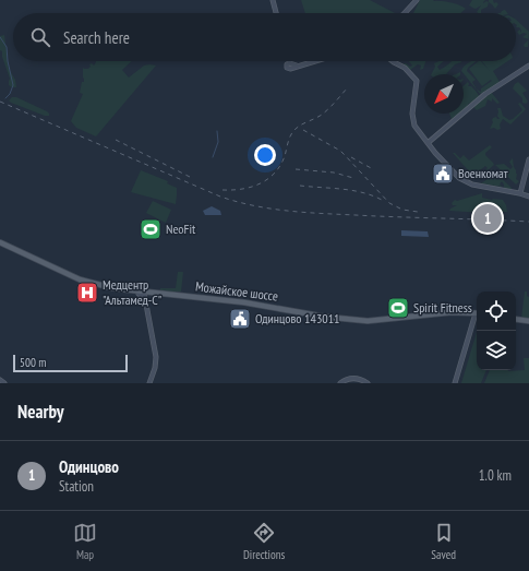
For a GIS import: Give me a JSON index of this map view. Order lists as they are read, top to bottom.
{
  "streets": {
    "main road": ["Можайское шоссе"]
  },
  "places": {
    "public building": ["Военкомат", "Одинцово 143011"],
    "sports": ["NeoFit", "Spirit Fitness"],
    "hospital": ["Медцентр \"Альтамед-С\""]
  },
  "scale_bar": "500 m",
  "north": "bottom left",
  "page": {
    "search": "Search here",
    "pins": "1",
    "scale": "500 m",
    "heading": "Nearby",
    "list": [
      {
        "mark": "1",
        "name": "Одинцово",
        "note": "Station",
        "value": "1.0 km"
      }
    ],
    "nav": ["Map", "Directions", "Saved"]
  }
}
